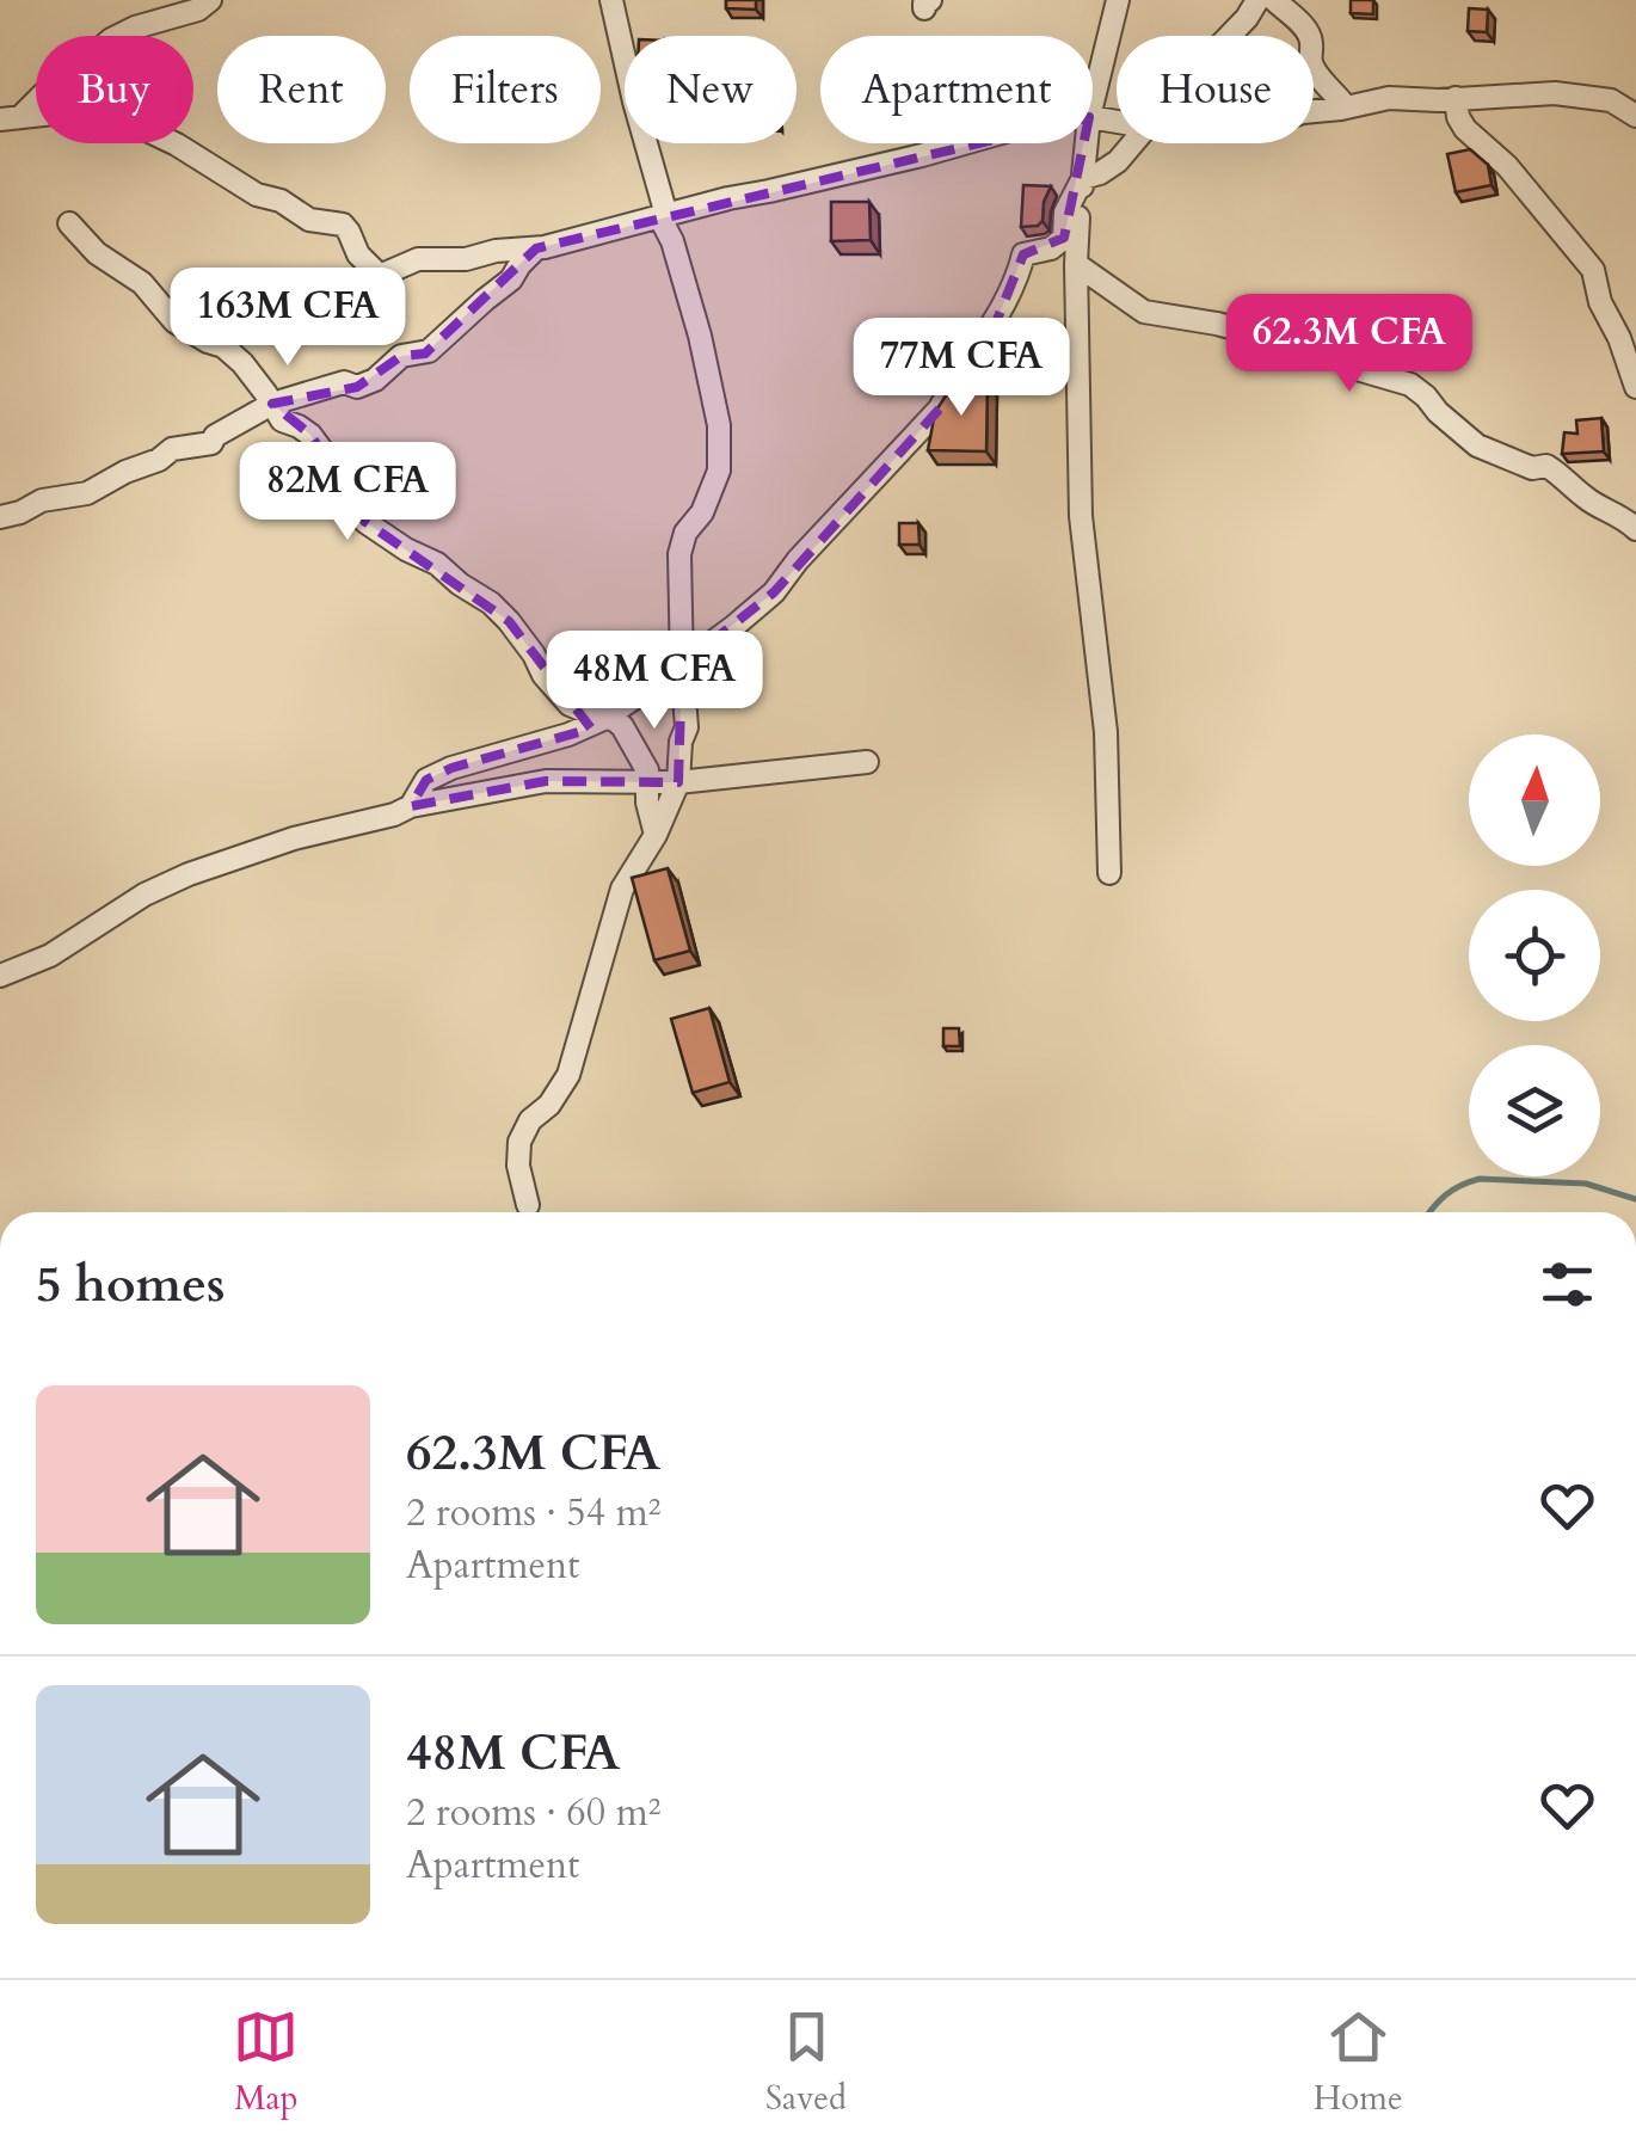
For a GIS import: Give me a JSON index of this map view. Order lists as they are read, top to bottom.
{
  "north": "top",
  "page": {
    "chip": [
      "Buy",
      "Rent",
      "Filters",
      "New",
      "Apartment",
      "House"
    ],
    "price": [
      "163M CFA",
      "62.3M CFA",
      "77M CFA",
      "82M CFA",
      "48M CFA"
    ],
    "heading": "5 homes",
    "list": [
      {
        "name": "62.3M CFA",
        "note": "2 rooms · 54 m² · Apartment"
      },
      {
        "name": "48M CFA",
        "note": "2 rooms · 60 m² · Apartment"
      }
    ],
    "tabs": ["Map", "Saved", "Home"]
  }
}
